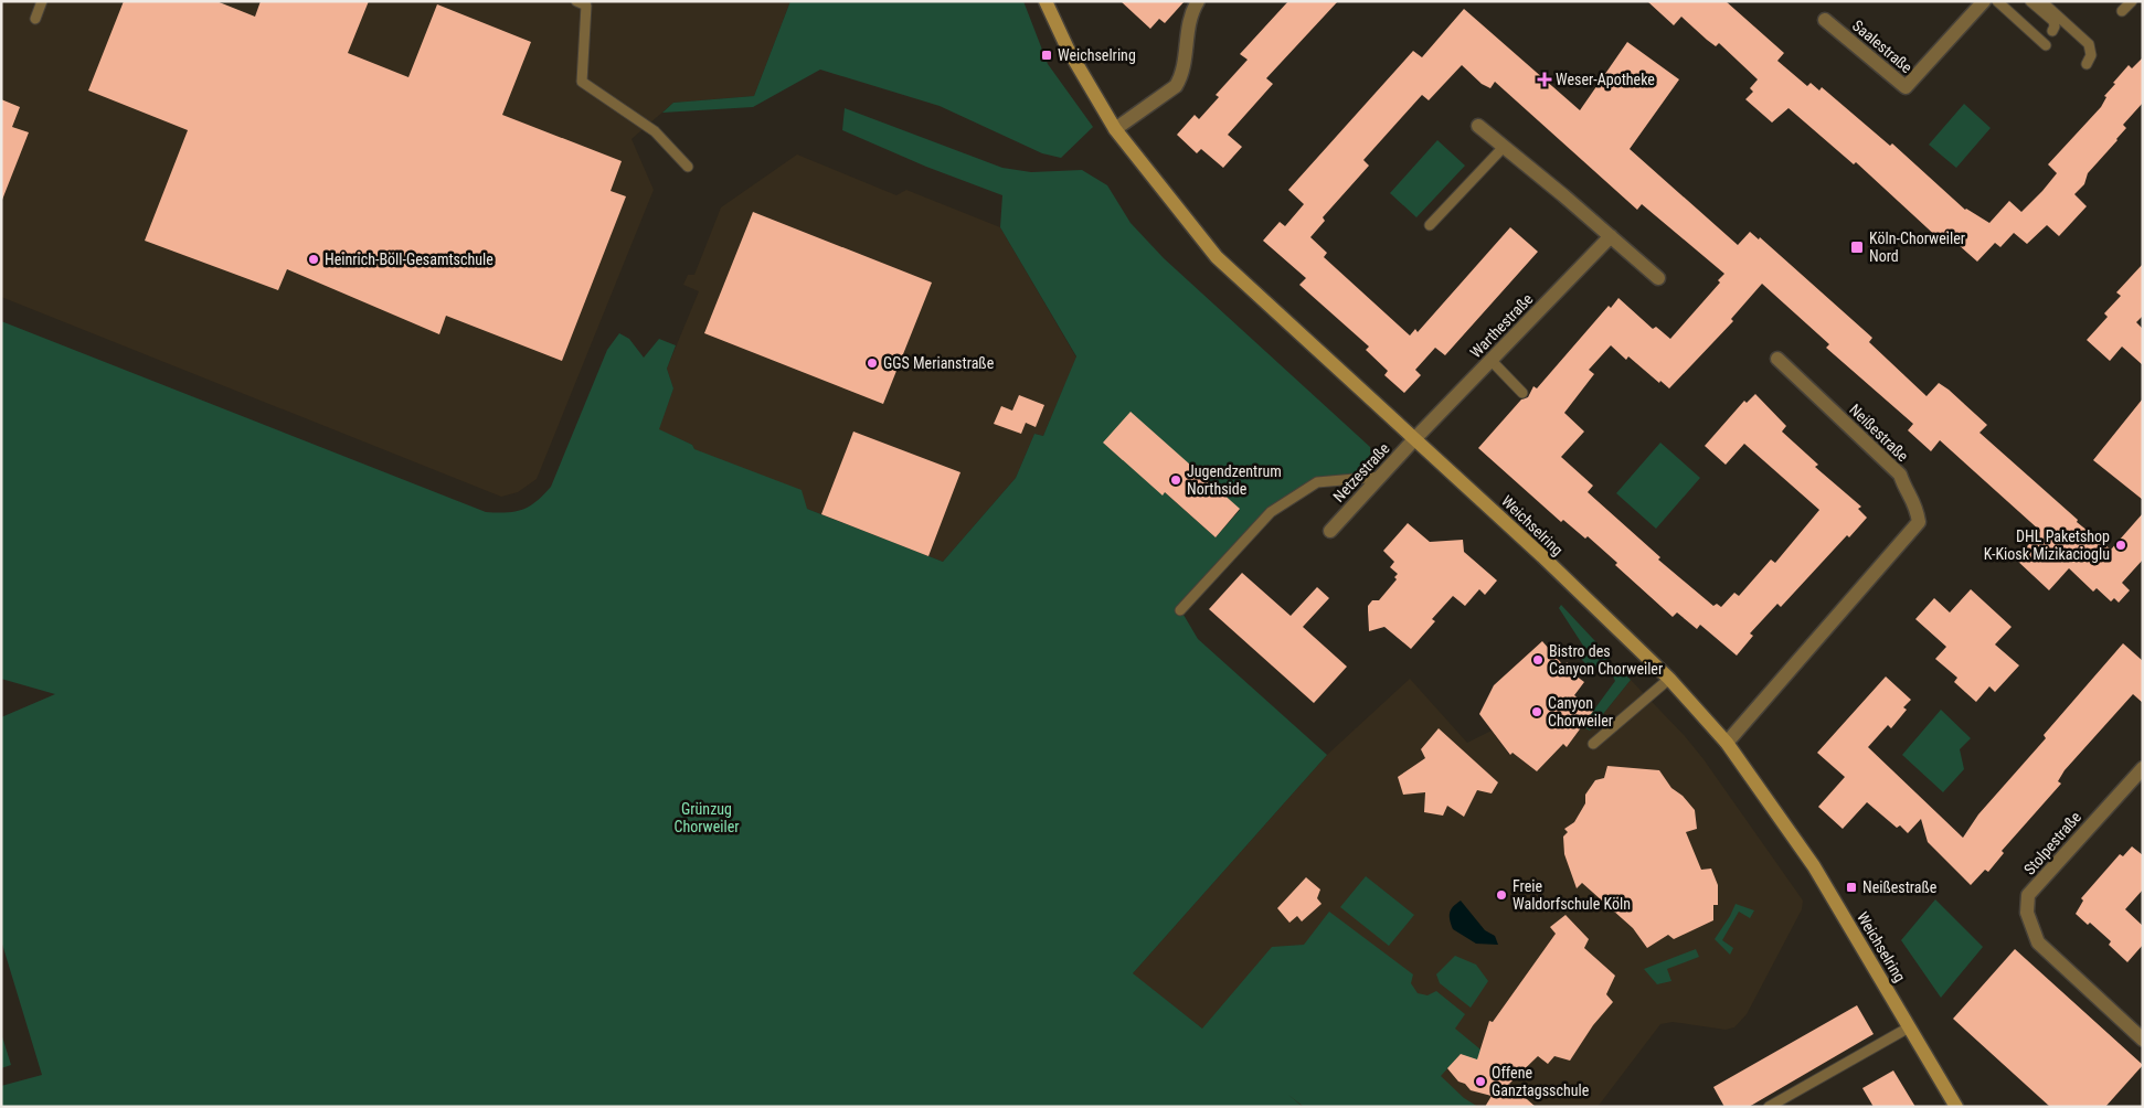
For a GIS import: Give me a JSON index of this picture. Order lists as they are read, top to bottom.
{
  "streets": {
    "street": [
      "Saalestraße",
      "Warthestraße",
      "Neißestraße",
      "Netzestraße",
      "Weichselring",
      "Stolpestraße"
    ]
  },
  "crossings": [
    ["Warthestraße", "Netzestraße"],
    ["Warthestraße", "Weichselring"],
    ["Neißestraße", "Weichselring"],
    ["Netzestraße", "Weichselring"]
  ],
  "parks": ["Grünzug Chorweiler"],
  "places": {
    "transit": ["Weichselring", "Köln-Chorweiler Nord", "Neißestraße"],
    "health": ["Weser-Apotheke"],
    "other": [
      "Heinrich-Böll-Gesamtschule",
      "GGS Merianstraße",
      "Jugendzentrum Northside",
      "DHL Paketshop K-Kiosk Mizikacioglu",
      "Bistro des Canyon Chorweiler",
      "Canyon Chorweiler",
      "Freie Waldorfschule Köln",
      "Offene Ganztagsschule"
    ]
  }
}
